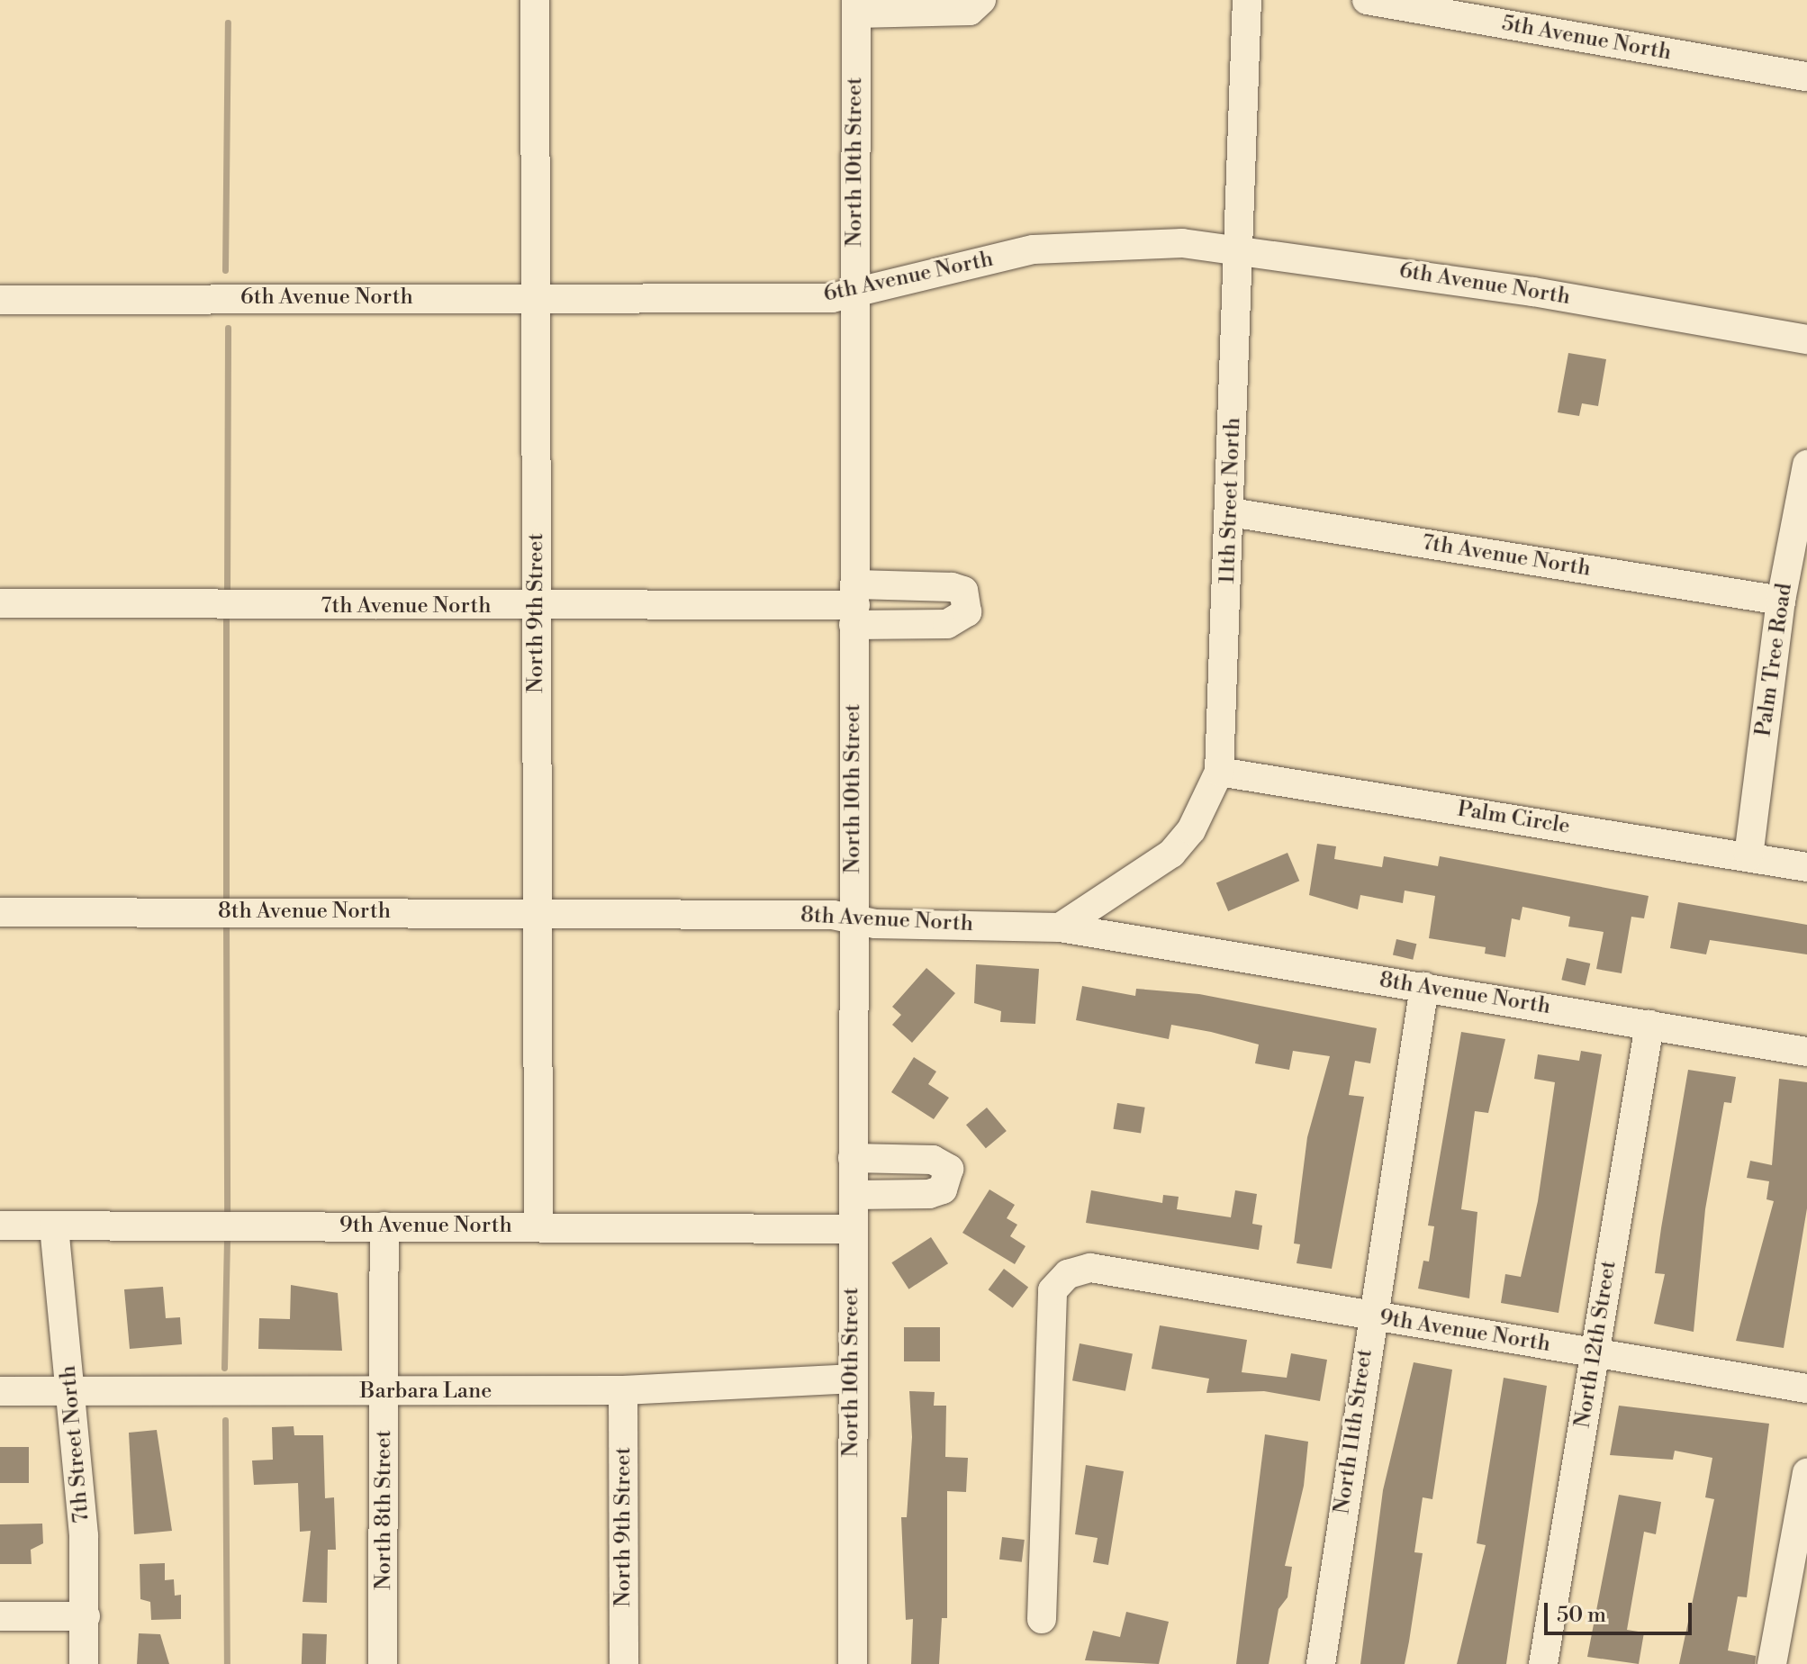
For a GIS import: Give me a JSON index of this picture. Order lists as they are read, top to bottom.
{
  "streets": {
    "street": [
      "5th Avenue North",
      "North 10th Street",
      "6th Avenue North",
      "11th Street North",
      "7th Avenue North",
      "North 9th Street",
      "Palm Tree Road",
      "Palm Circle",
      "8th Avenue North",
      "9th Avenue North",
      "North 12th Street",
      "Barbara Lane",
      "North 11th Street",
      "7th Street North",
      "North 8th Street"
    ]
  },
  "crossings": [
    ["North 10th Street", "6th Avenue North"],
    ["North 10th Street", "7th Avenue North"],
    ["North 10th Street", "8th Avenue North"],
    ["North 10th Street", "9th Avenue North"],
    ["North 10th Street", "Barbara Lane"],
    ["6th Avenue North", "11th Street North"],
    ["6th Avenue North", "North 9th Street"],
    ["11th Street North", "7th Avenue North"],
    ["11th Street North", "Palm Circle"],
    ["11th Street North", "8th Avenue North"],
    ["7th Avenue North", "North 9th Street"],
    ["7th Avenue North", "Palm Tree Road"],
    ["North 9th Street", "8th Avenue North"],
    ["North 9th Street", "9th Avenue North"],
    ["North 9th Street", "Barbara Lane"],
    ["Palm Tree Road", "Palm Circle"],
    ["8th Avenue North", "North 12th Street"],
    ["8th Avenue North", "North 11th Street"],
    ["9th Avenue North", "North 12th Street"],
    ["9th Avenue North", "North 11th Street"],
    ["9th Avenue North", "7th Street North"],
    ["9th Avenue North", "North 8th Street"],
    ["Barbara Lane", "7th Street North"],
    ["Barbara Lane", "North 8th Street"]
  ],
  "scale_bar": "50 m"
}
